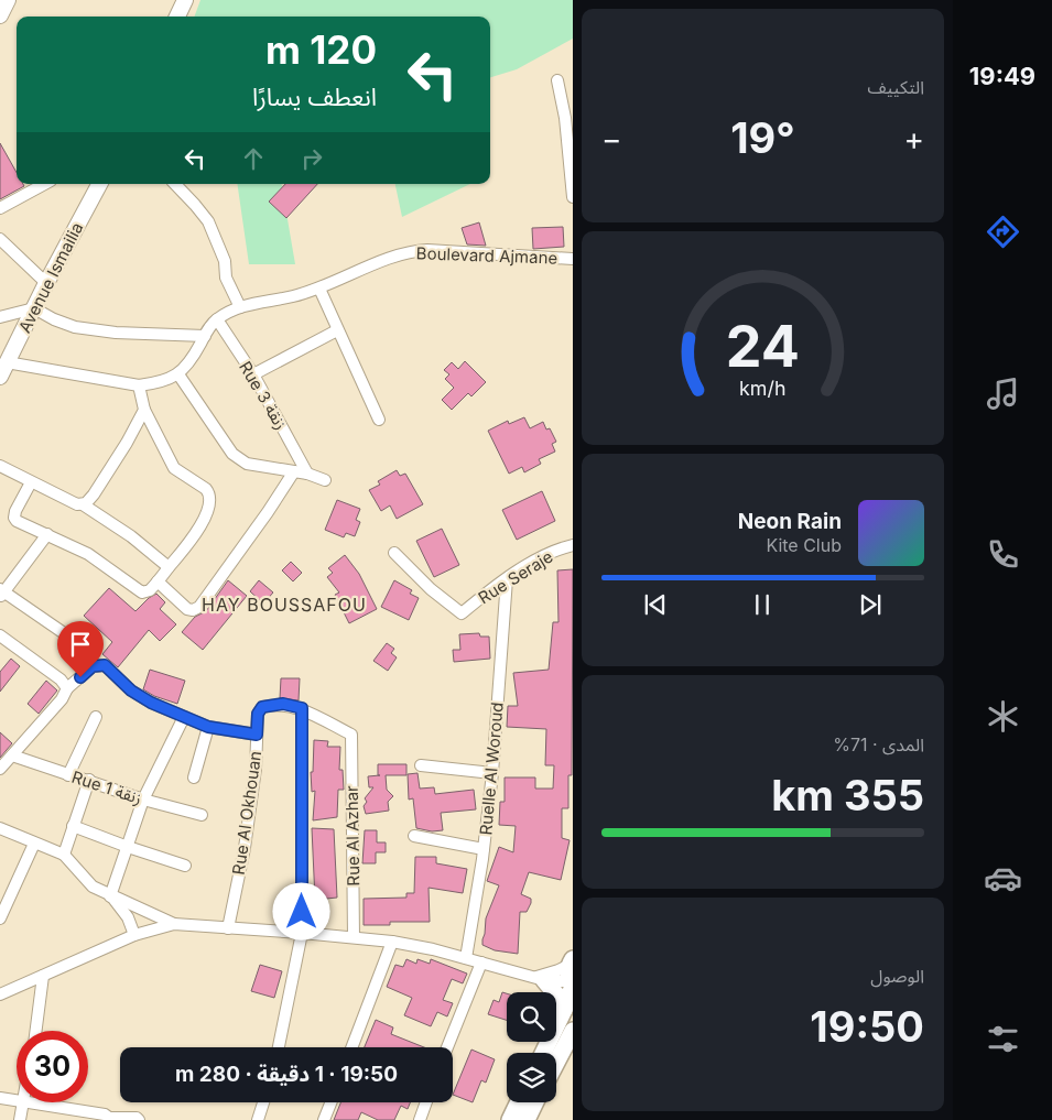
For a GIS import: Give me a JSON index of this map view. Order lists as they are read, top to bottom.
{
  "streets": {
    "street": [
      "Boulevard Ajmane",
      "Avenue Ismailia",
      "Rue 3 زنقة",
      "Rue Seraje",
      "Ruelle Al Woroud",
      "Rue 1 زنقة",
      "Rue Al Okhouan",
      "Rue Al Azhar"
    ]
  },
  "crossings": [
    ["Boulevard Ajmane", "Rue 3 زنقة"],
    ["Rue Seraje", "Ruelle Al Woroud"],
    ["Rue Al Okhouan", "Rue Al Azhar"]
  ],
  "districts": ["HAY BOUSSAFOU"],
  "page": {
    "tabs": "19:49",
    "tile": [
      "التكييف",
      ["المدى · 71%", "355 km"],
      ["الوصول", "19:50"]
    ],
    "turn": ["120 m", "انعطف يسارًا"],
    "heat": ["−", "19°", "+"],
    "song": ["Neon Rain", "Kite Club"],
    "limit": "30",
    "trip": "19:50 · 1 دقيقة · 280 m",
    "gauge": ["24", "km/h"]
  }
}
